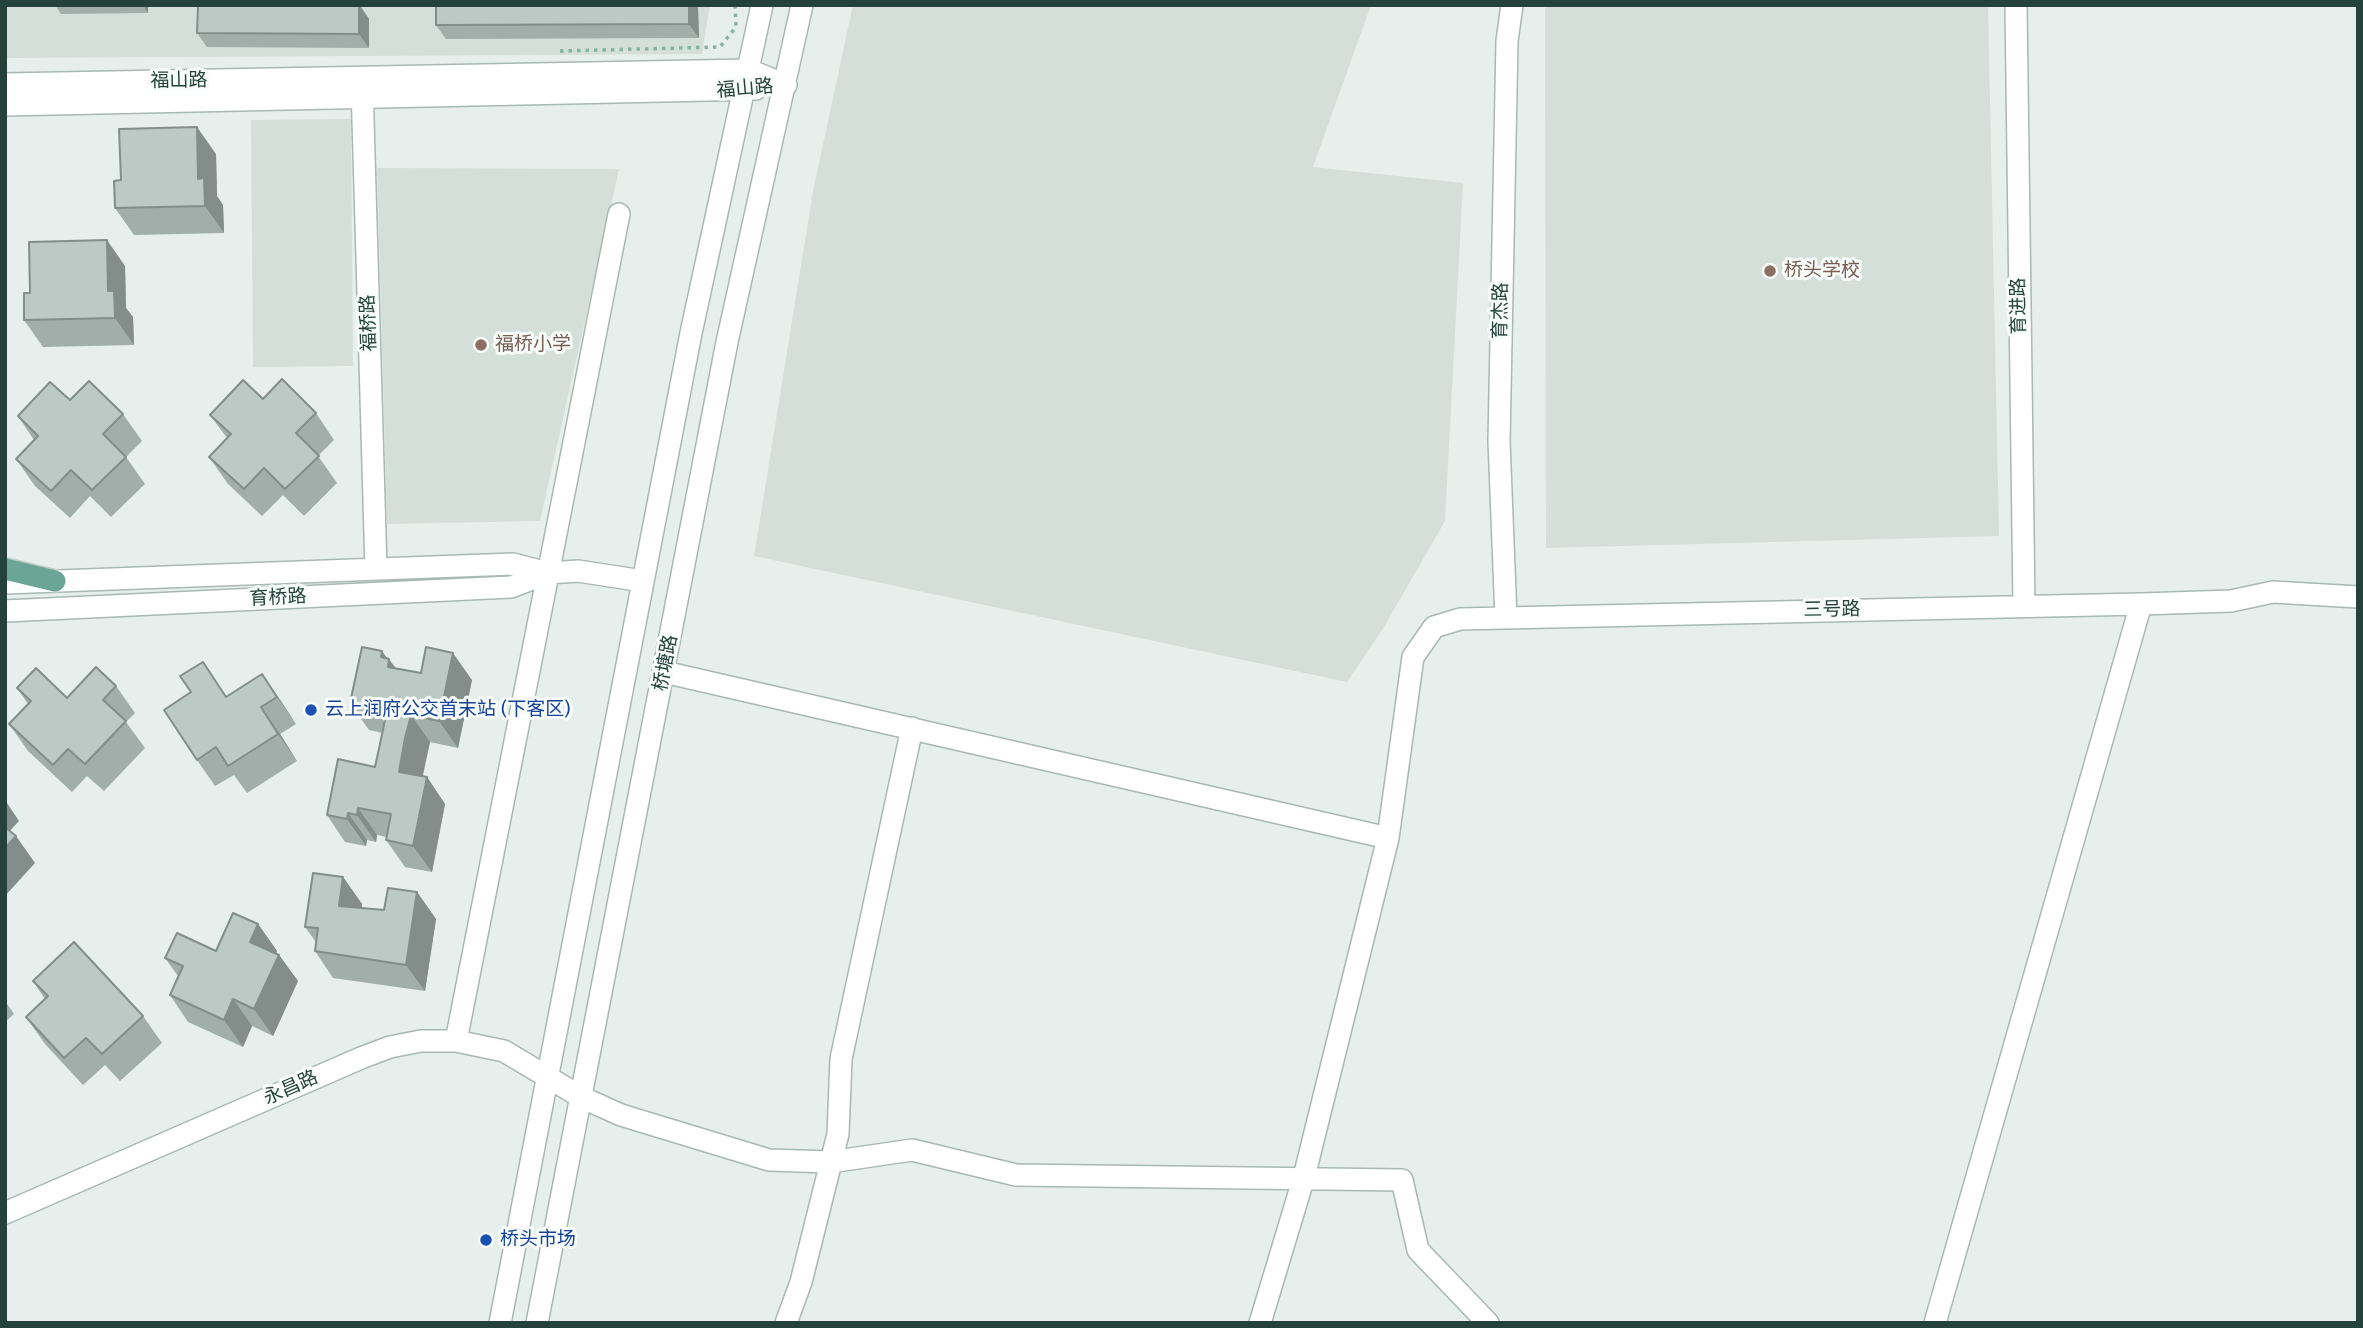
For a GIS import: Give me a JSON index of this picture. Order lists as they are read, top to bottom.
{
  "streets": {
    "street": [
      "福山路",
      "育进路",
      "育杰路",
      "福桥路",
      "育桥路",
      "三号路",
      "桥塘路",
      "永昌路"
    ]
  },
  "crossings": [
    ["福山路", "福桥路"],
    ["福山路", "桥塘路"],
    ["育进路", "三号路"],
    ["育杰路", "三号路"],
    ["福桥路", "育桥路"],
    ["育桥路", "桥塘路"],
    ["桥塘路", "永昌路"]
  ],
  "places": [
    "桥头学校",
    "福桥小学",
    "云上润府公交首末站 (下客区)",
    "桥头市场"
  ]
}
